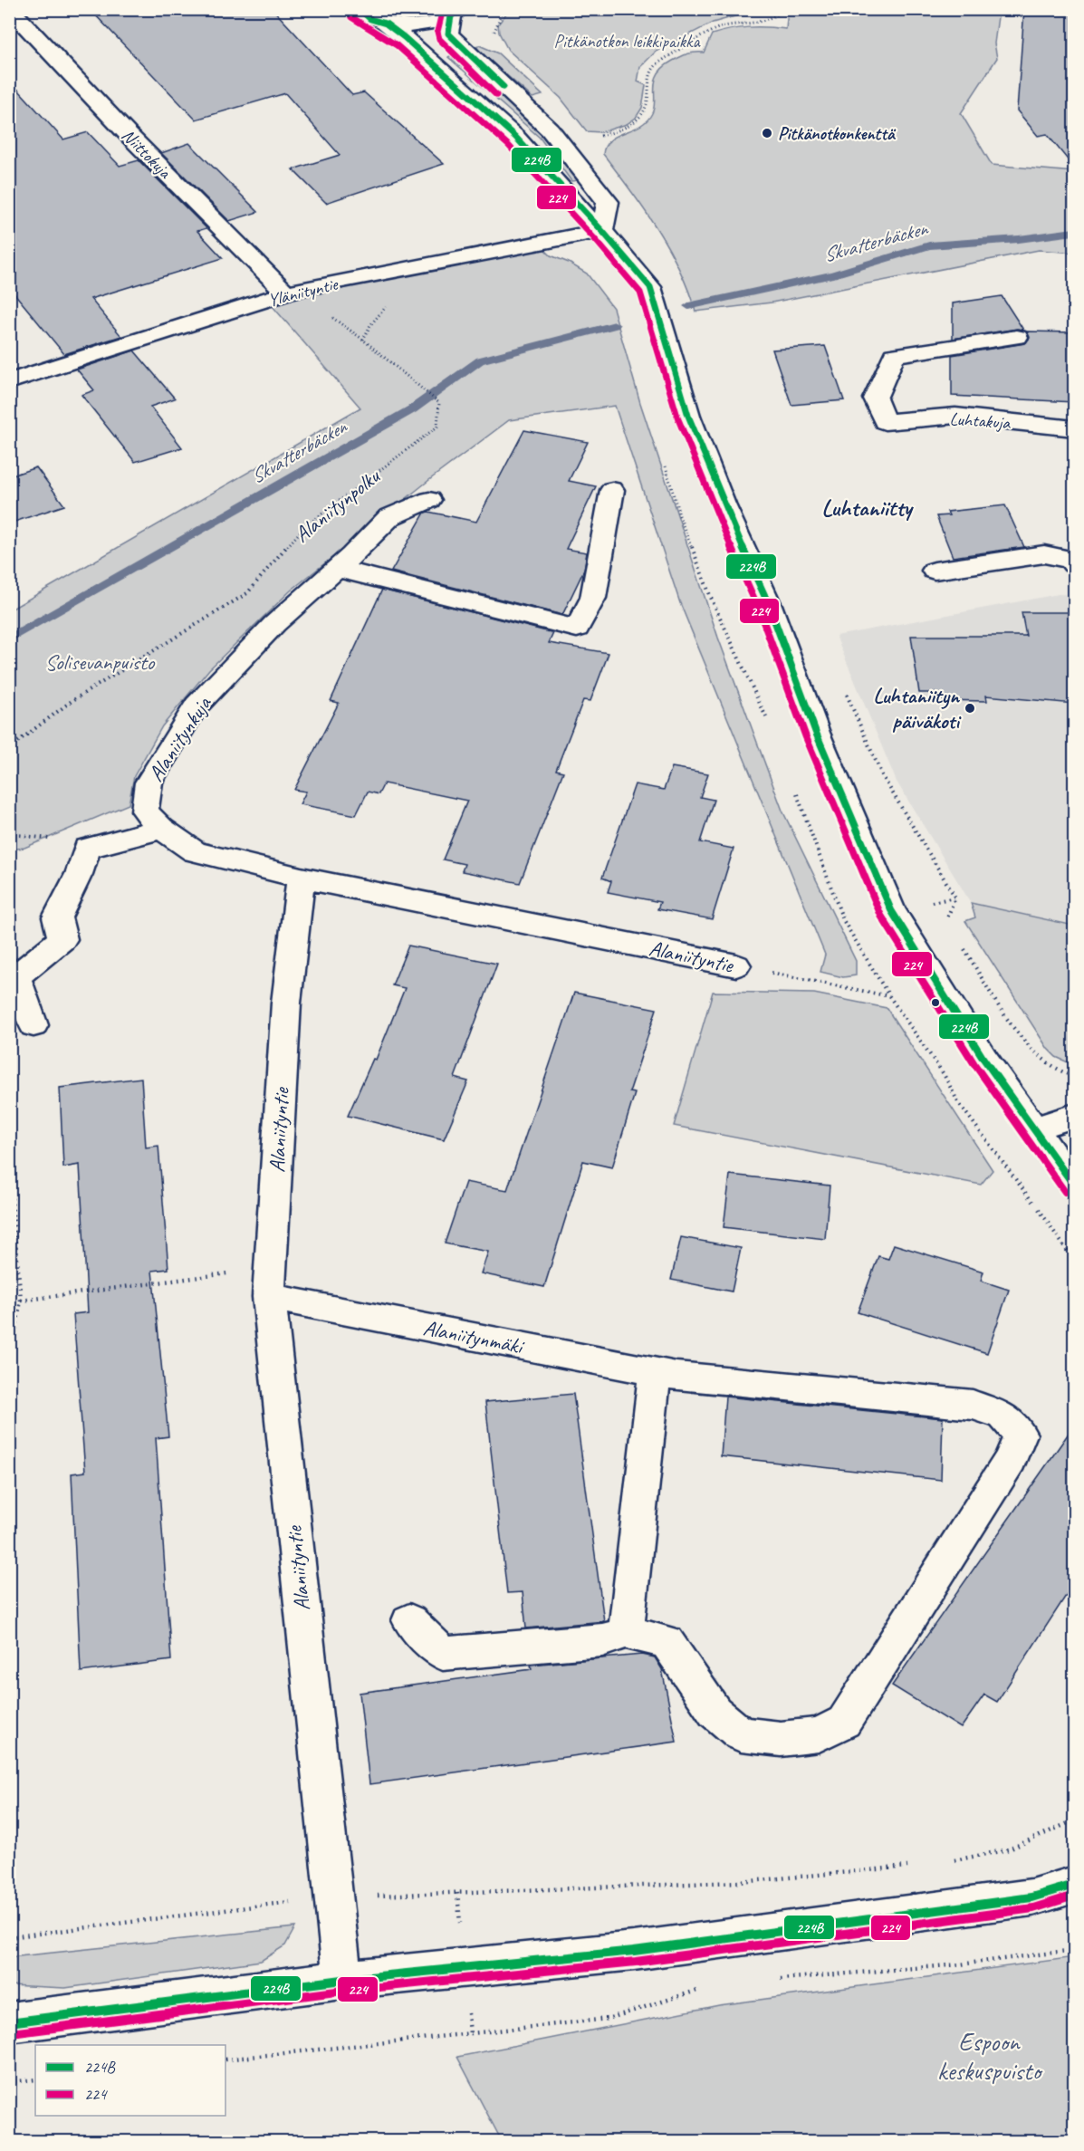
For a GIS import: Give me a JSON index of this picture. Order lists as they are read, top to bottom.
{
  "streets": {
    "street": [
      "Niittokuja",
      "Yläniityntie",
      "Luhtakuja",
      "Alaniitynkuja",
      "Alaniityntie",
      "Alaniitynmäki"
    ],
    "path": ["Alaniitynpolku"]
  },
  "crossings": [
    ["Niittokuja", "Yläniityntie"],
    ["Niittokuja", "Alaniitynpolku"],
    ["Yläniityntie", "Alaniitynpolku"],
    ["Alaniitynkuja", "Alaniityntie"],
    ["Alaniityntie", "Alaniitynmäki"]
  ],
  "districts": ["Luhtaniitty"],
  "water": ["Skvatterbäcken"],
  "parks": ["Pitkänotkon leikkipaikka", "Solisevanpuisto", "Espoon keskuspuisto"],
  "places": ["Pitkänotkonkenttä", "Luhtaniityn päiväkoti"],
  "lines": ["transit line 224B", "transit line 224"],
  "legend": ["224B", "224"]
}
